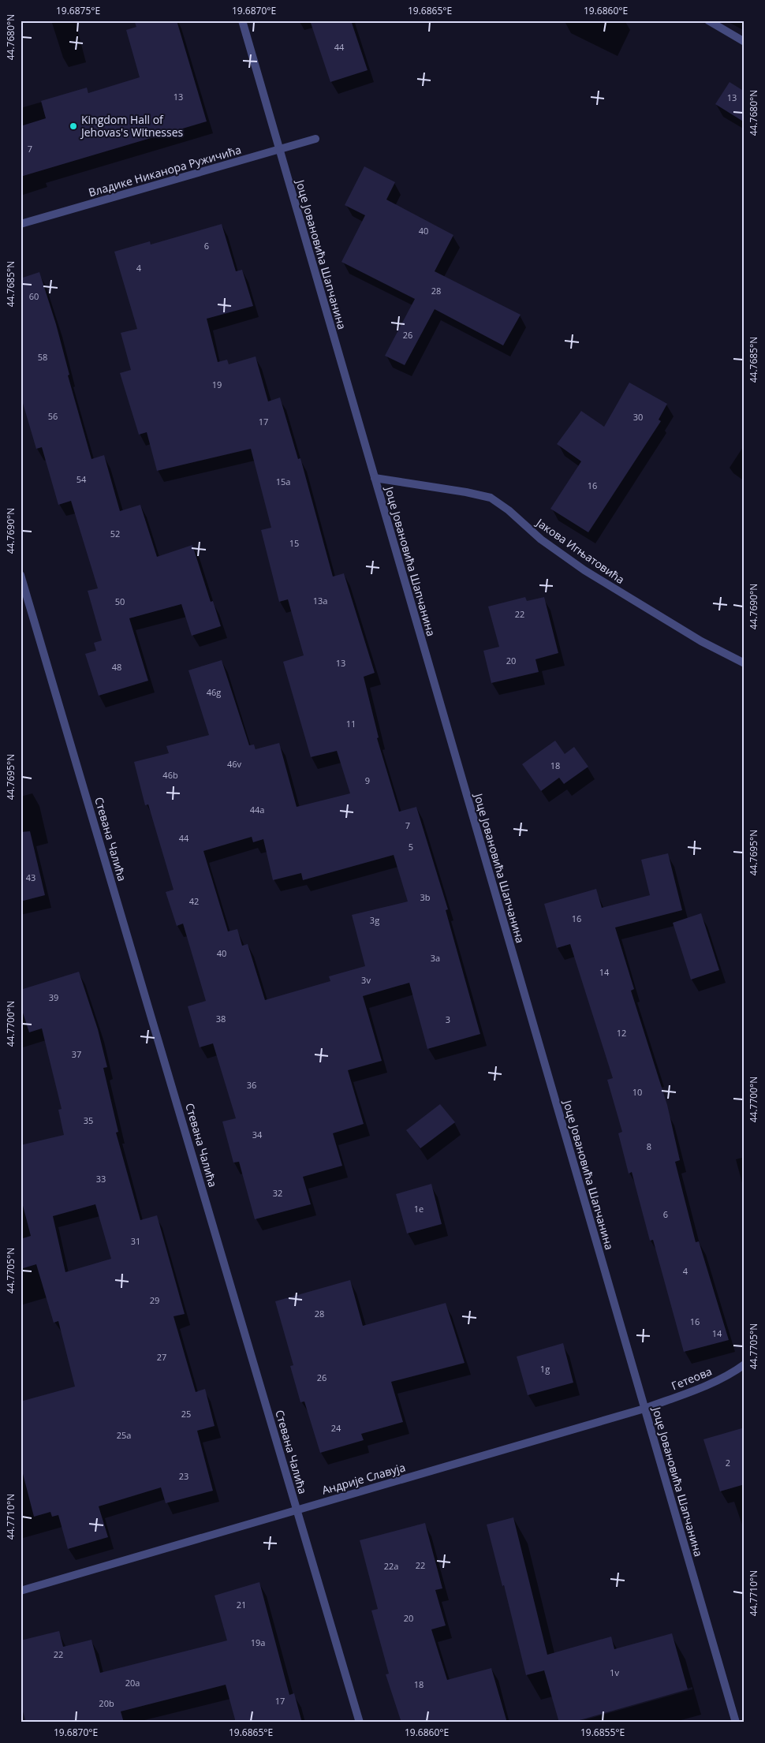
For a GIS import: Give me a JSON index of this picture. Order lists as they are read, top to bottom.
{
  "streets": {
    "street": [
      "Владике Никанора Ружичића",
      "Јоце Јовановића Шапчанина",
      "Јакова Игњатовића",
      "Стевана Чалића",
      "Гетеова",
      "Андрије Славуја"
    ]
  },
  "crossings": [
    ["Владике Никанора Ружичића", "Јоце Јовановића Шапчанина"],
    ["Јоце Јовановића Шапчанина", "Јакова Игњатовића"],
    ["Јоце Јовановића Шапчанина", "Гетеова"],
    ["Јоце Јовановића Шапчанина", "Андрије Славуја"],
    ["Стевана Чалића", "Андрије Славуја"],
    ["Гетеова", "Андрије Славуја"]
  ],
  "places": ["Kingdom Hall of Jehovas's Witnesses"],
  "house_numbers": [
    "44",
    "13",
    "13",
    "7",
    "40",
    "6",
    "4",
    "28",
    "60",
    "26",
    "58",
    "19",
    "56",
    "30",
    "17",
    "54",
    "15a",
    "16",
    "52",
    "15",
    "13a",
    "50",
    "22",
    "20",
    "13",
    "48",
    "46g",
    "11",
    "46v",
    "18",
    "46b",
    "9",
    "44a",
    "7",
    "44",
    "5",
    "43",
    "3b",
    "42",
    "16",
    "3g",
    "40",
    "3a",
    "14",
    "3v",
    "39",
    "38",
    "3",
    "12",
    "37",
    "36",
    "10",
    "35",
    "34",
    "8",
    "33",
    "32",
    "1e",
    "6",
    "31",
    "4",
    "29",
    "28",
    "16",
    "14",
    "27",
    "1g",
    "26",
    "25",
    "24",
    "25a",
    "2",
    "23",
    "22",
    "22a",
    "21",
    "20",
    "19a",
    "22",
    "1v",
    "20a",
    "18",
    "17",
    "20b"
  ],
  "coordinates": [
    "19.6875°E",
    "19.6870°E",
    "19.6865°E",
    "19.6860°E",
    "44.7680°N",
    "44.7685°N",
    "44.7690°N",
    "44.7695°N",
    "44.7700°N",
    "44.7705°N",
    "44.7710°N",
    "19.6855°E"
  ]
}
